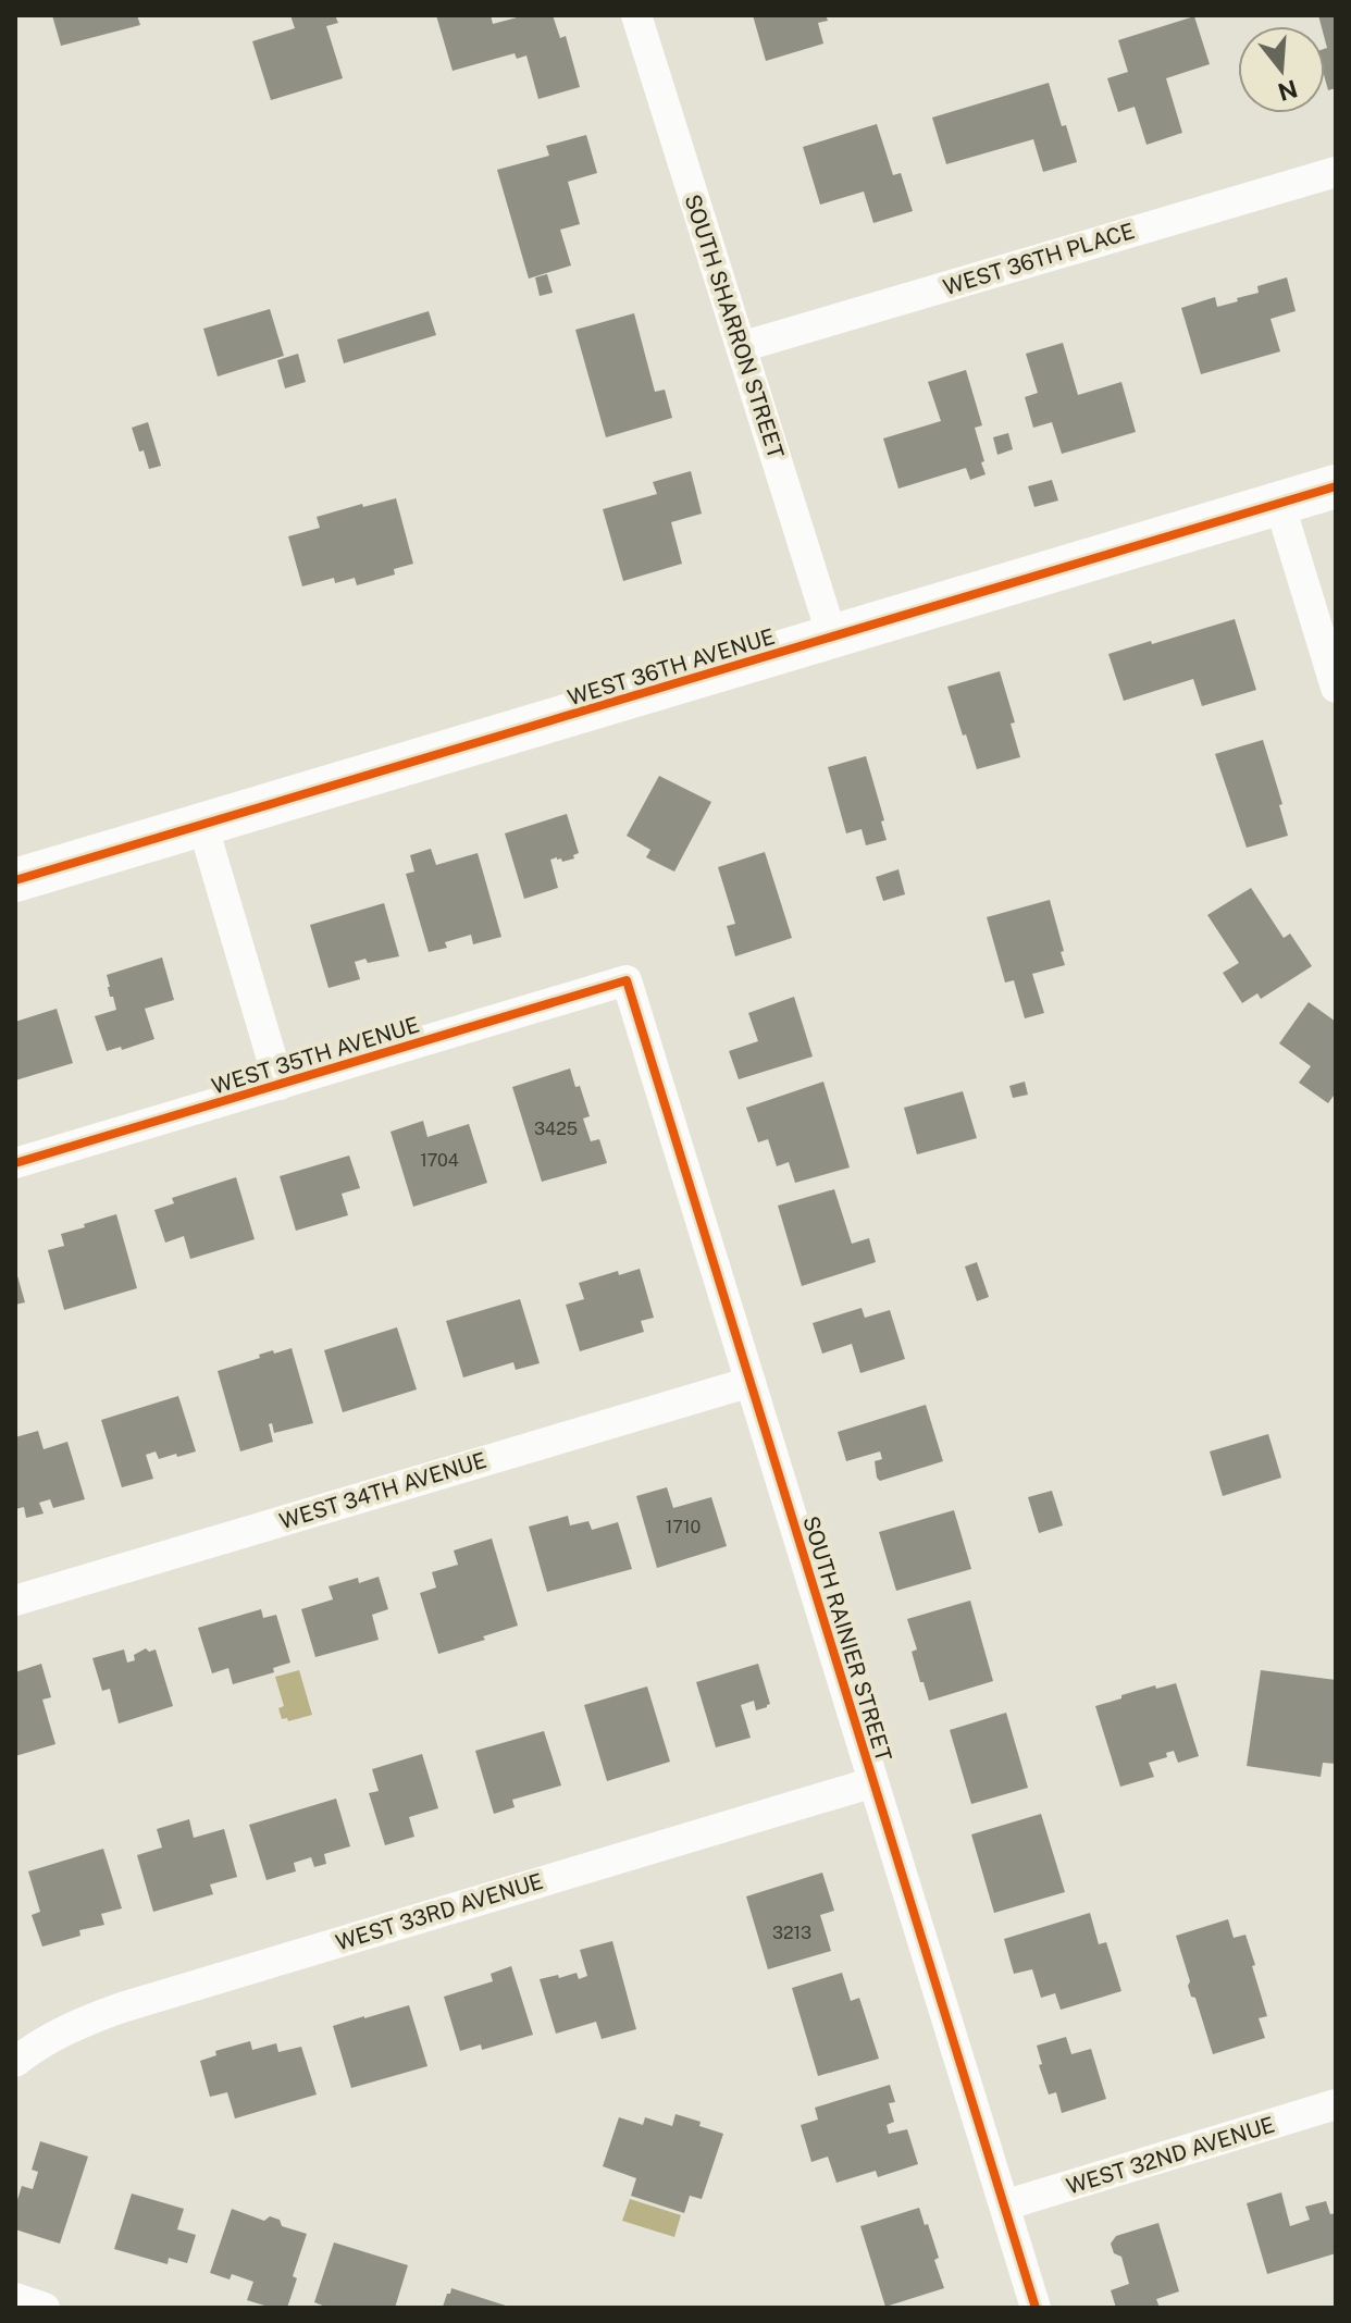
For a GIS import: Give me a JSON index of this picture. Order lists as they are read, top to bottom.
{
  "streets": {
    "street": [
      "WEST 36TH PLACE",
      "SOUTH SHARRON STREET",
      "WEST 36TH AVENUE",
      "WEST 35TH AVENUE",
      "WEST 34TH AVENUE",
      "SOUTH RAINIER STREET",
      "WEST 33RD AVENUE",
      "WEST 32ND AVENUE"
    ]
  },
  "crossings": [
    ["WEST 36TH PLACE", "SOUTH SHARRON STREET"],
    ["SOUTH SHARRON STREET", "WEST 36TH AVENUE"],
    ["WEST 35TH AVENUE", "SOUTH RAINIER STREET"],
    ["WEST 34TH AVENUE", "SOUTH RAINIER STREET"],
    ["SOUTH RAINIER STREET", "WEST 33RD AVENUE"],
    ["SOUTH RAINIER STREET", "WEST 32ND AVENUE"]
  ],
  "house_numbers": [
    "3425",
    "1704",
    "1710",
    "3213"
  ],
  "north": "bottom"
}
